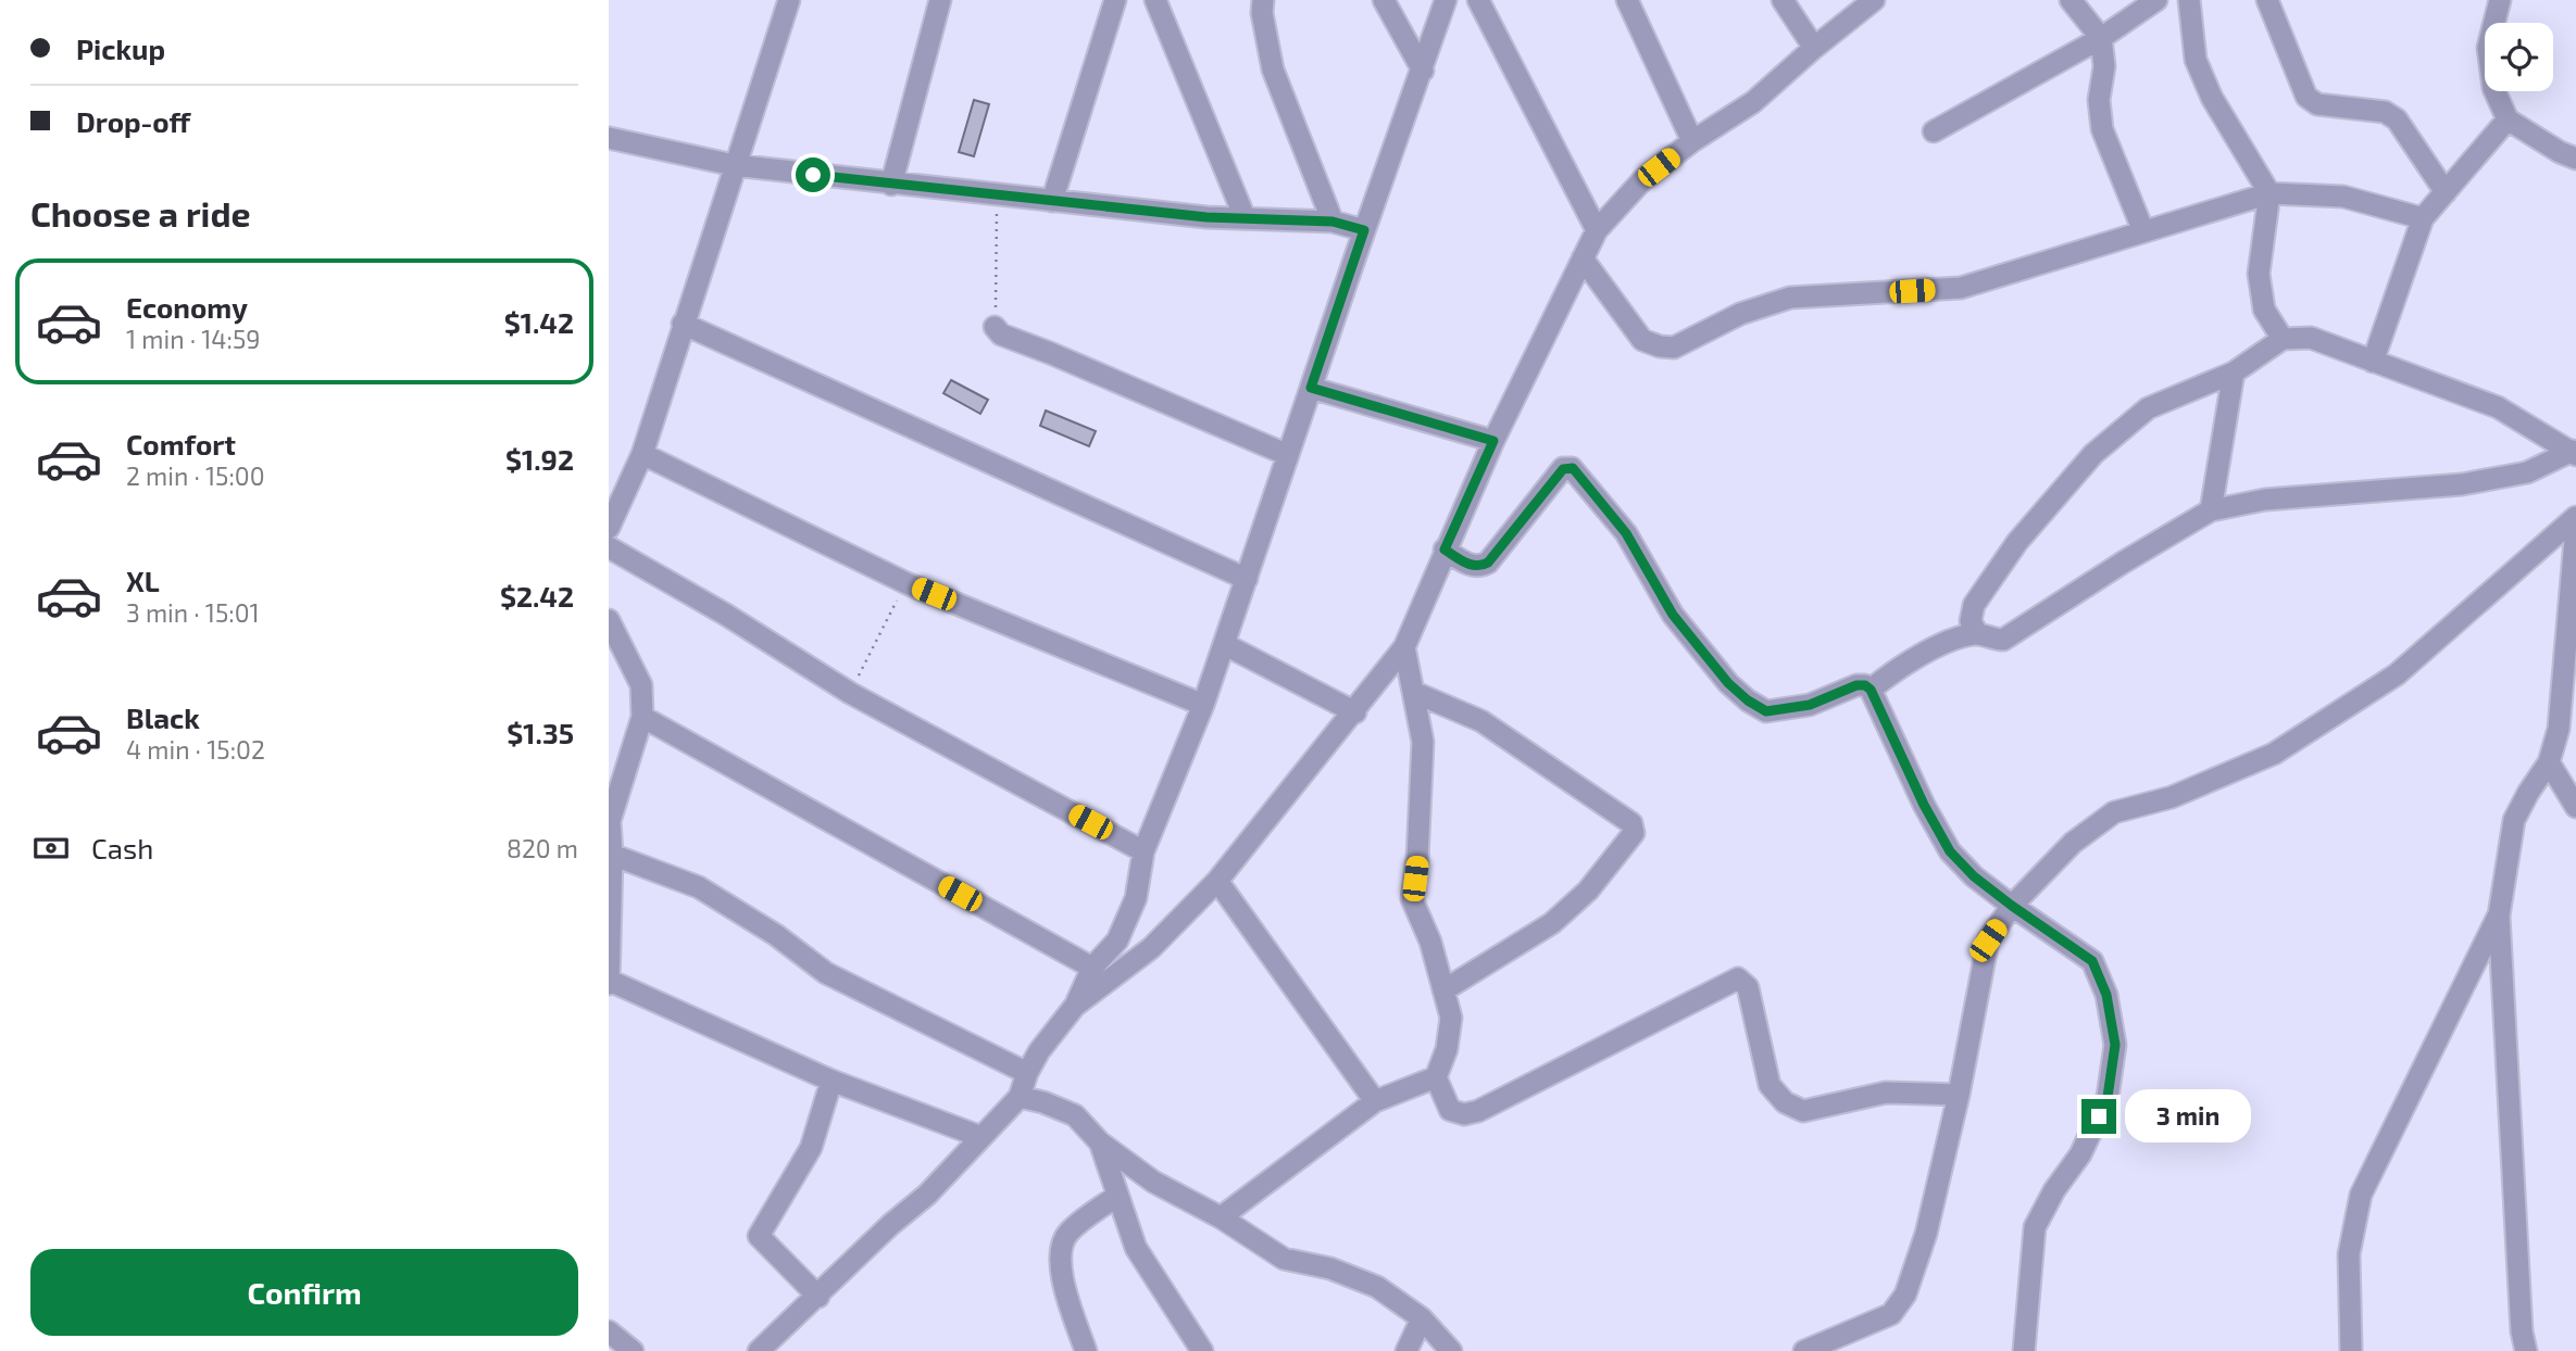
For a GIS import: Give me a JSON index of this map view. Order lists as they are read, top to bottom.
{
  "page": {
    "banner": ["Pickup", "Drop-off"],
    "heading": "Choose a ride",
    "list": [
      {
        "name": "Economy",
        "note": "1 min · 14:59",
        "value": "$1.42"
      },
      {
        "name": "Comfort",
        "note": "2 min · 15:00",
        "value": "$1.92"
      },
      {
        "name": "XL",
        "note": "3 min · 15:01",
        "value": "$2.42"
      },
      {
        "name": "Black",
        "note": "4 min · 15:02",
        "value": "$1.35"
      }
    ],
    "pay": ["Cash", "820 m"],
    "bubble": "3 min",
    "buttons": "Confirm"
  }
}
